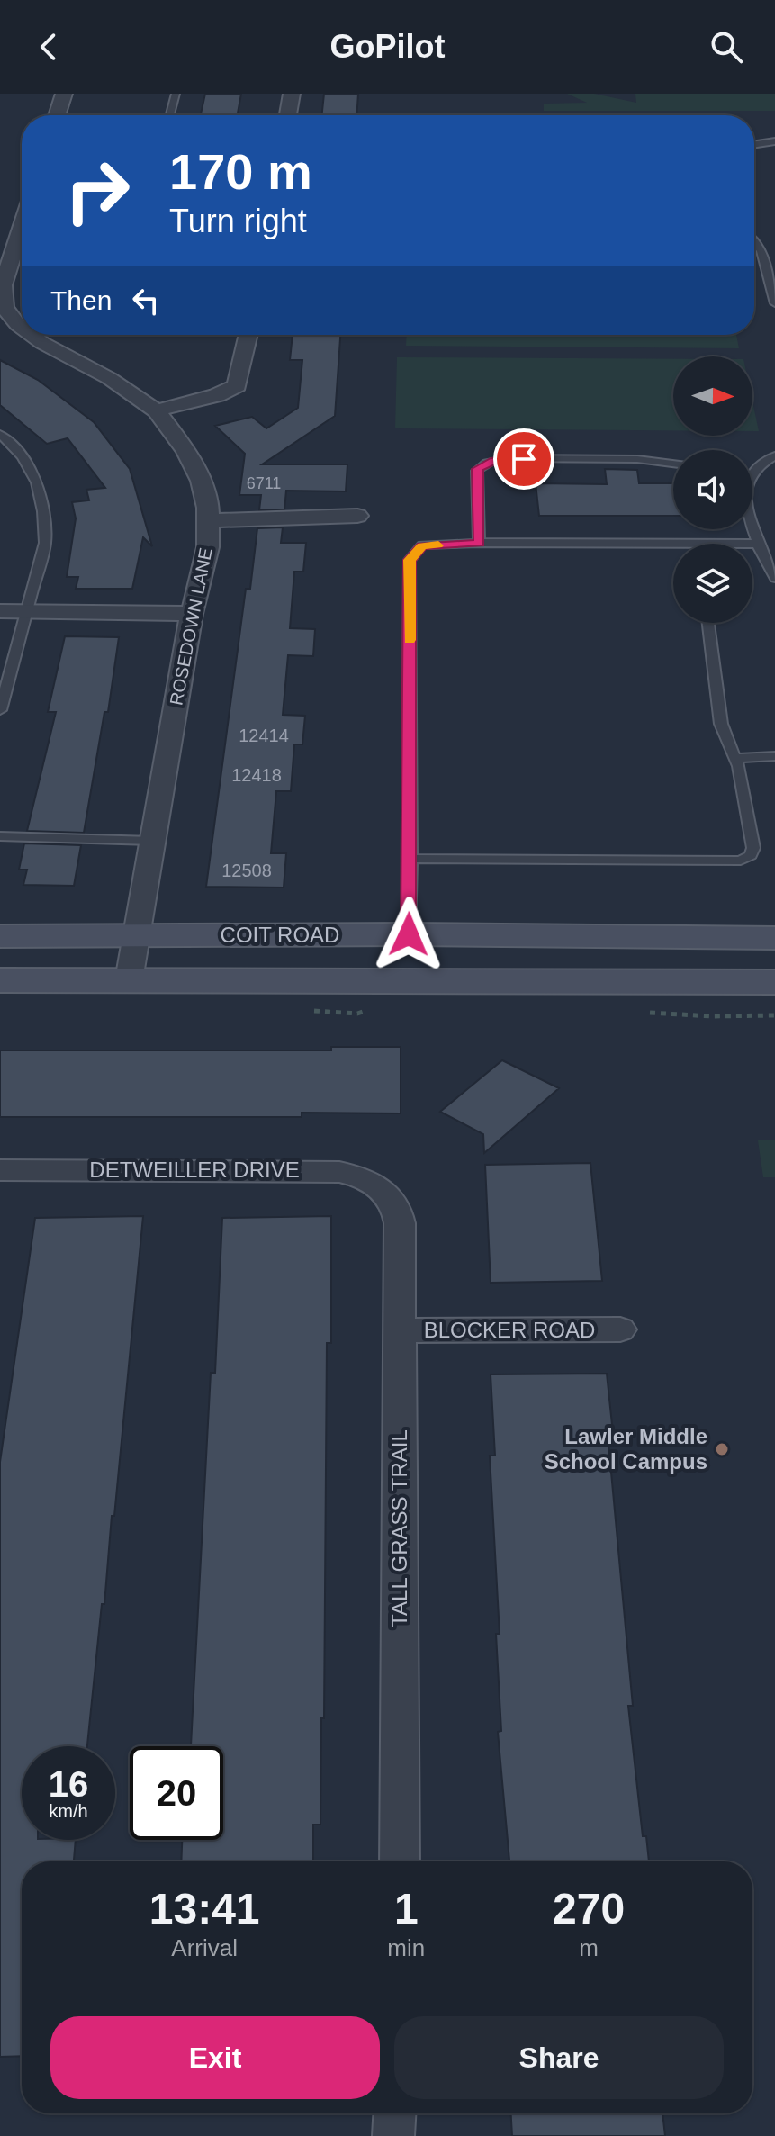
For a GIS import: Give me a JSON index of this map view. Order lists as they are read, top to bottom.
{
  "streets": {
    "main road": ["COIT ROAD"],
    "street": [
      "ROSEDOWN LANE",
      "DETWEILLER DRIVE",
      "BLOCKER ROAD",
      "TALL GRASS TRAIL"
    ]
  },
  "crossings": [
    ["ROSEDOWN LANE", "COIT ROAD"],
    ["DETWEILLER DRIVE", "TALL GRASS TRAIL"],
    ["BLOCKER ROAD", "TALL GRASS TRAIL"]
  ],
  "places": ["Lawler Middle School Campus"],
  "house_numbers": [
    "6711",
    "12414",
    "12418",
    "12508"
  ],
  "north": "right",
  "page": {
    "header": "GoPilot",
    "turn": ["170 m", "Turn right"],
    "then": "Then",
    "speed": "16 km/h",
    "limit": "20",
    "eta": [
      "13:41",
      "Arrival",
      "1",
      "min",
      "270",
      "m"
    ],
    "buttons": ["Exit", "Share"]
  }
}
